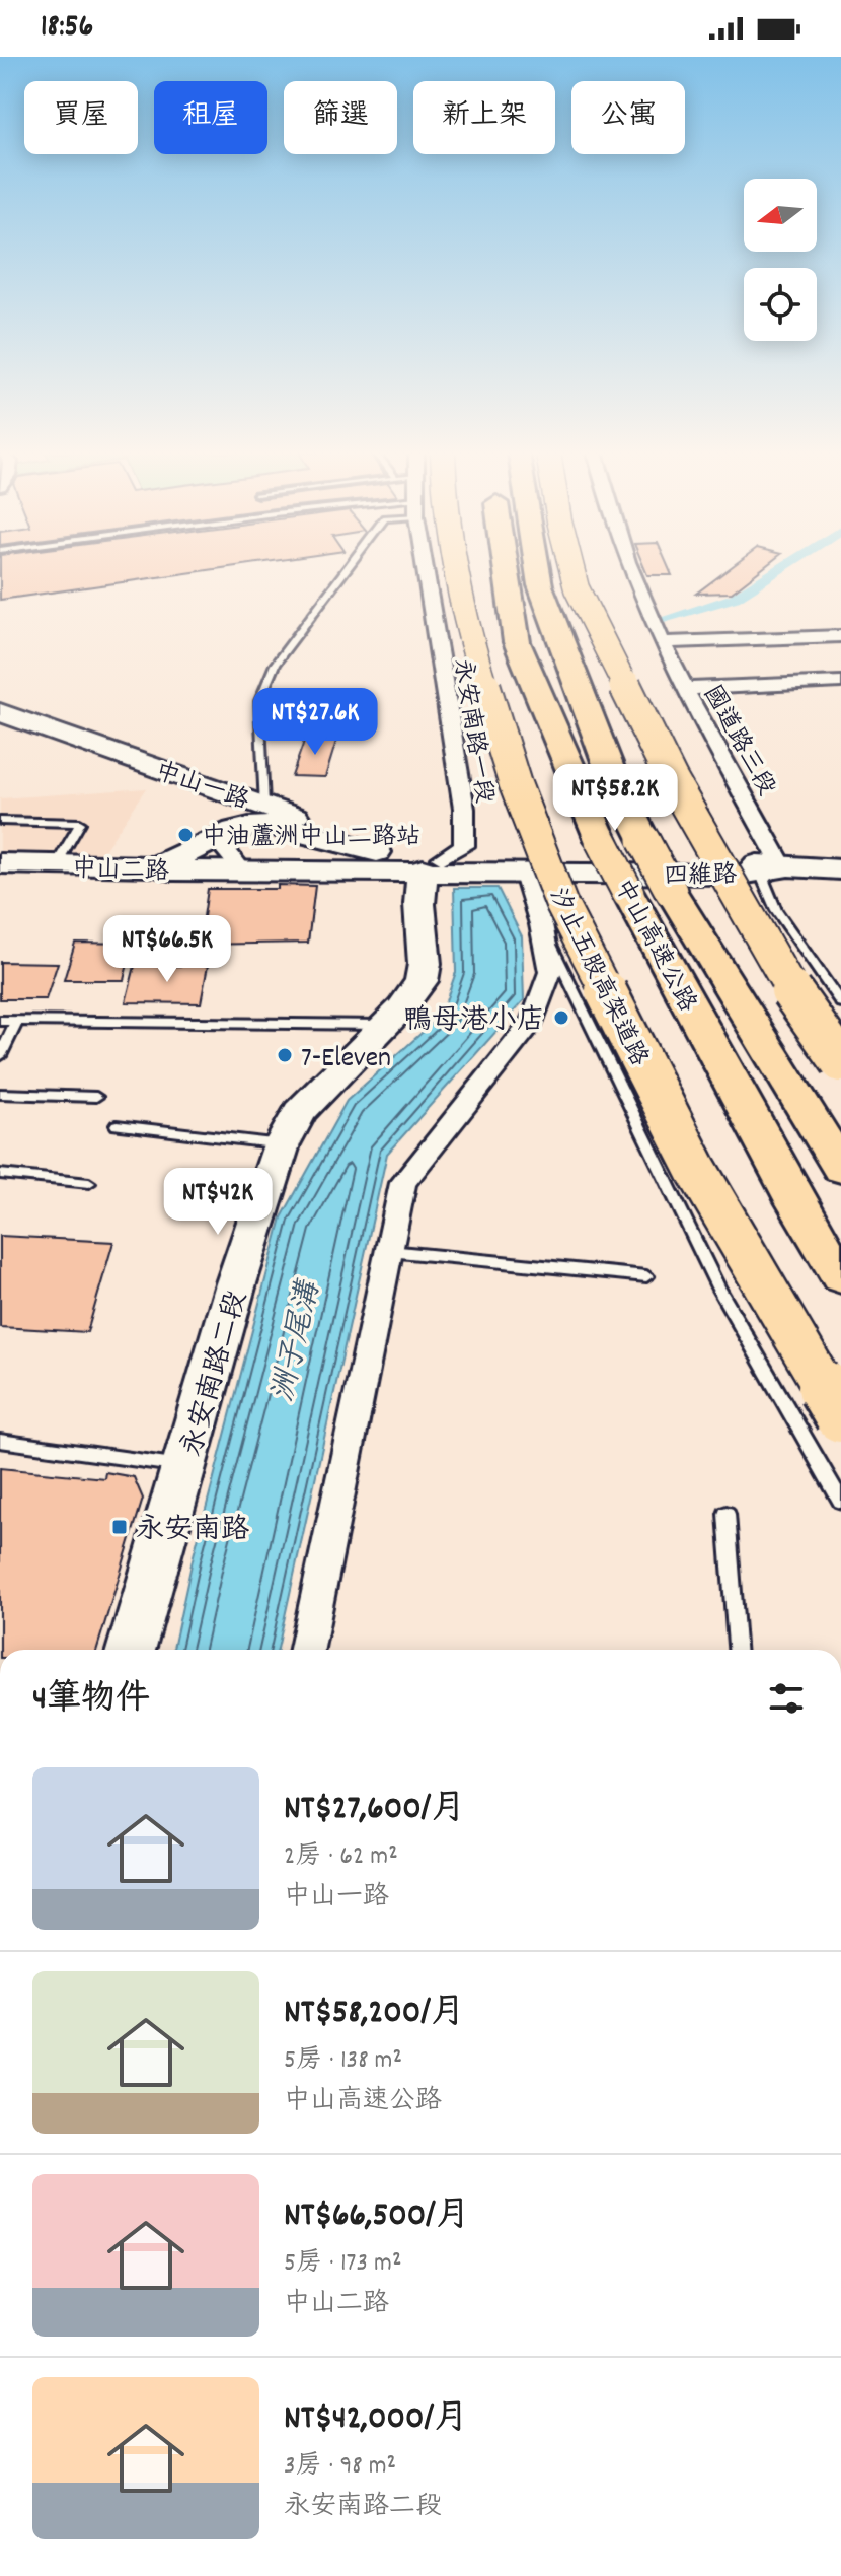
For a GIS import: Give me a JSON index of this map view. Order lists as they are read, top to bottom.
{
  "streets": {
    "highway": ["中山高速公路", "汐止五股高架道路"],
    "main road": [
      "中山一路",
      "中山二路",
      "四維路",
      "永安南路二段"
    ],
    "street": ["永安南路一段", "國道路三段"]
  },
  "crossings": [
    ["永安南路一段", "中山一路"],
    ["永安南路一段", "中山二路"],
    ["永安南路一段", "四維路"],
    ["永安南路一段", "永安南路二段"],
    ["國道路三段", "四維路"],
    ["中山一路", "中山二路"],
    ["中山一路", "四維路"],
    ["中山一路", "永安南路二段"],
    ["中山二路", "四維路"],
    ["中山二路", "永安南路二段"],
    ["四維路", "永安南路二段"]
  ],
  "water": ["洲子尾溝"],
  "places": {
    "other": ["中油蘆洲中山二路站", "鴨母港小店", "7-Eleven"],
    "transit": ["永安南路"]
  },
  "north": "left",
  "page": {
    "status": "18:56",
    "chip": [
      "買屋",
      "租屋",
      "篩選",
      "新上架",
      "公寓"
    ],
    "price": [
      "NT$27.6K",
      "NT$58.2K",
      "NT$66.5K",
      "NT$42K"
    ],
    "heading": "4筆物件",
    "list": [
      {
        "name": "NT$27,600/月",
        "note": "2房 · 62 m² · 中山一路"
      },
      {
        "name": "NT$58,200/月",
        "note": "5房 · 138 m² · 中山高速公路"
      },
      {
        "name": "NT$66,500/月",
        "note": "5房 · 173 m² · 中山二路"
      },
      {
        "name": "NT$42,000/月",
        "note": "3房 · 98 m² · 永安南路二段"
      }
    ]
  }
}
